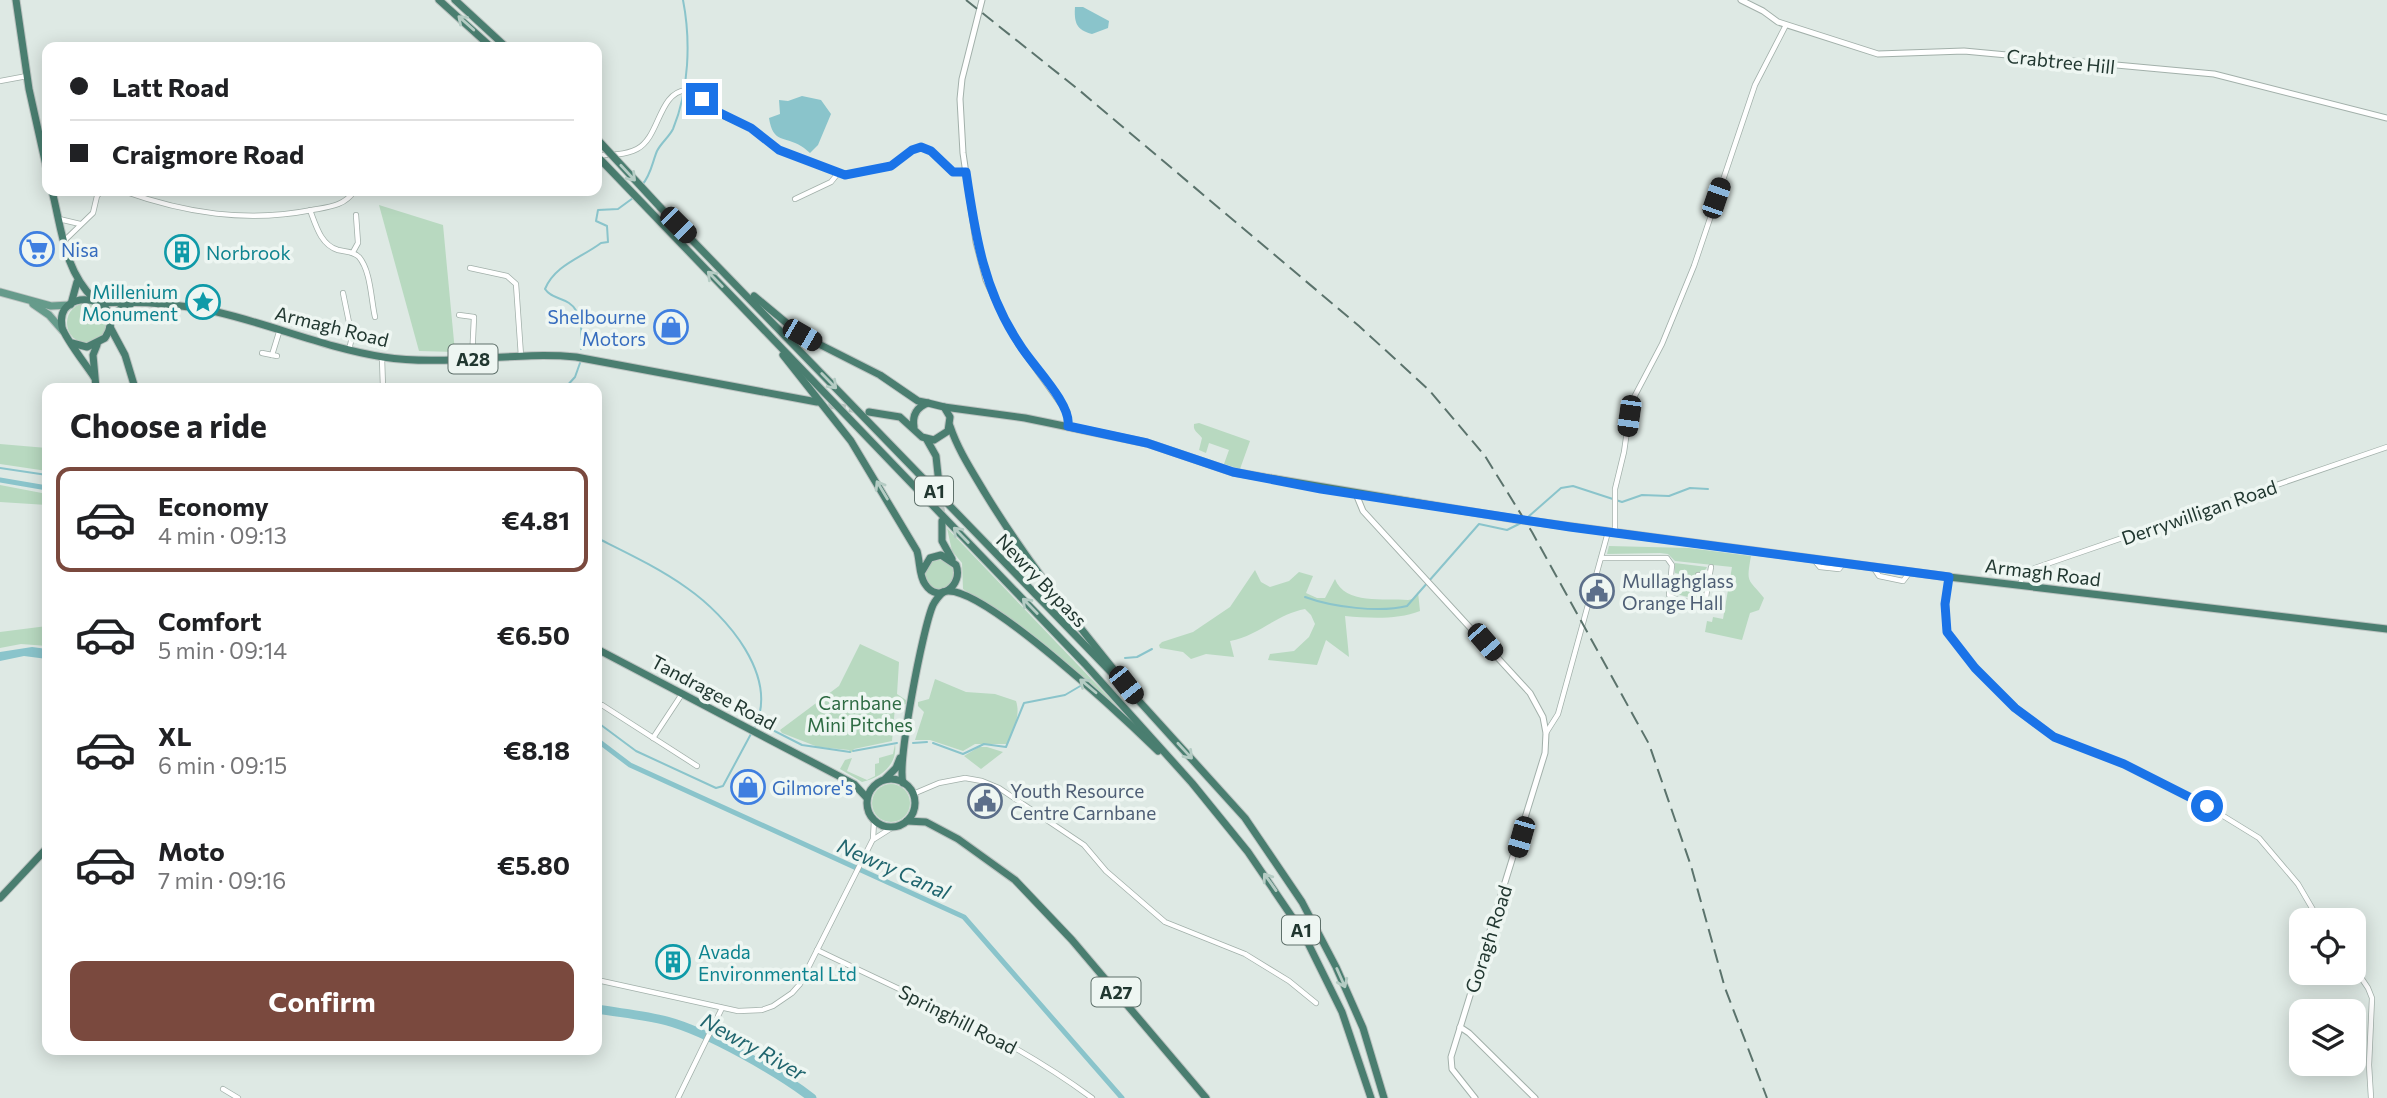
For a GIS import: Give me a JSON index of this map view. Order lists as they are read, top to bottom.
{
  "streets": {
    "highway": [
      "Armagh Road",
      "A28",
      "A1",
      "Newry Bypass",
      "Tandragee Road",
      "A27"
    ],
    "street": [
      "Crabtree Hill",
      "Derrywilligan Road",
      "Goragh Road",
      "Springhill Road"
    ]
  },
  "crossings": [
    ["Crabtree Hill", "Goragh Road"],
    ["Armagh Road", "A28"],
    ["Armagh Road", "Derrywilligan Road"],
    ["Armagh Road", "Goragh Road"],
    ["Tandragee Road", "A27"]
  ],
  "water": ["Newry Canal", "Newry River"],
  "parks": ["Carnbane Mini Pitches"],
  "places": {
    "supermarket": ["Nisa"],
    "building": ["Norbrook", "Avada Environmental Ltd"],
    "place": ["Millenium Monument"],
    "shop": ["Shelbourne Motors", "Gilmore's"],
    "public building": ["Mullaghglass Orange Hall", "Youth Resource Centre Carnbane"]
  },
  "page": {
    "banner": ["Latt Road", "Craigmore Road"],
    "heading": "Choose a ride",
    "list": [
      {
        "name": "Economy",
        "note": "4 min · 09:13",
        "value": "€4.81"
      },
      {
        "name": "Comfort",
        "note": "5 min · 09:14",
        "value": "€6.50"
      },
      {
        "name": "XL",
        "note": "6 min · 09:15",
        "value": "€8.18"
      },
      {
        "name": "Moto",
        "note": "7 min · 09:16",
        "value": "€5.80"
      }
    ],
    "buttons": "Confirm"
  }
}
